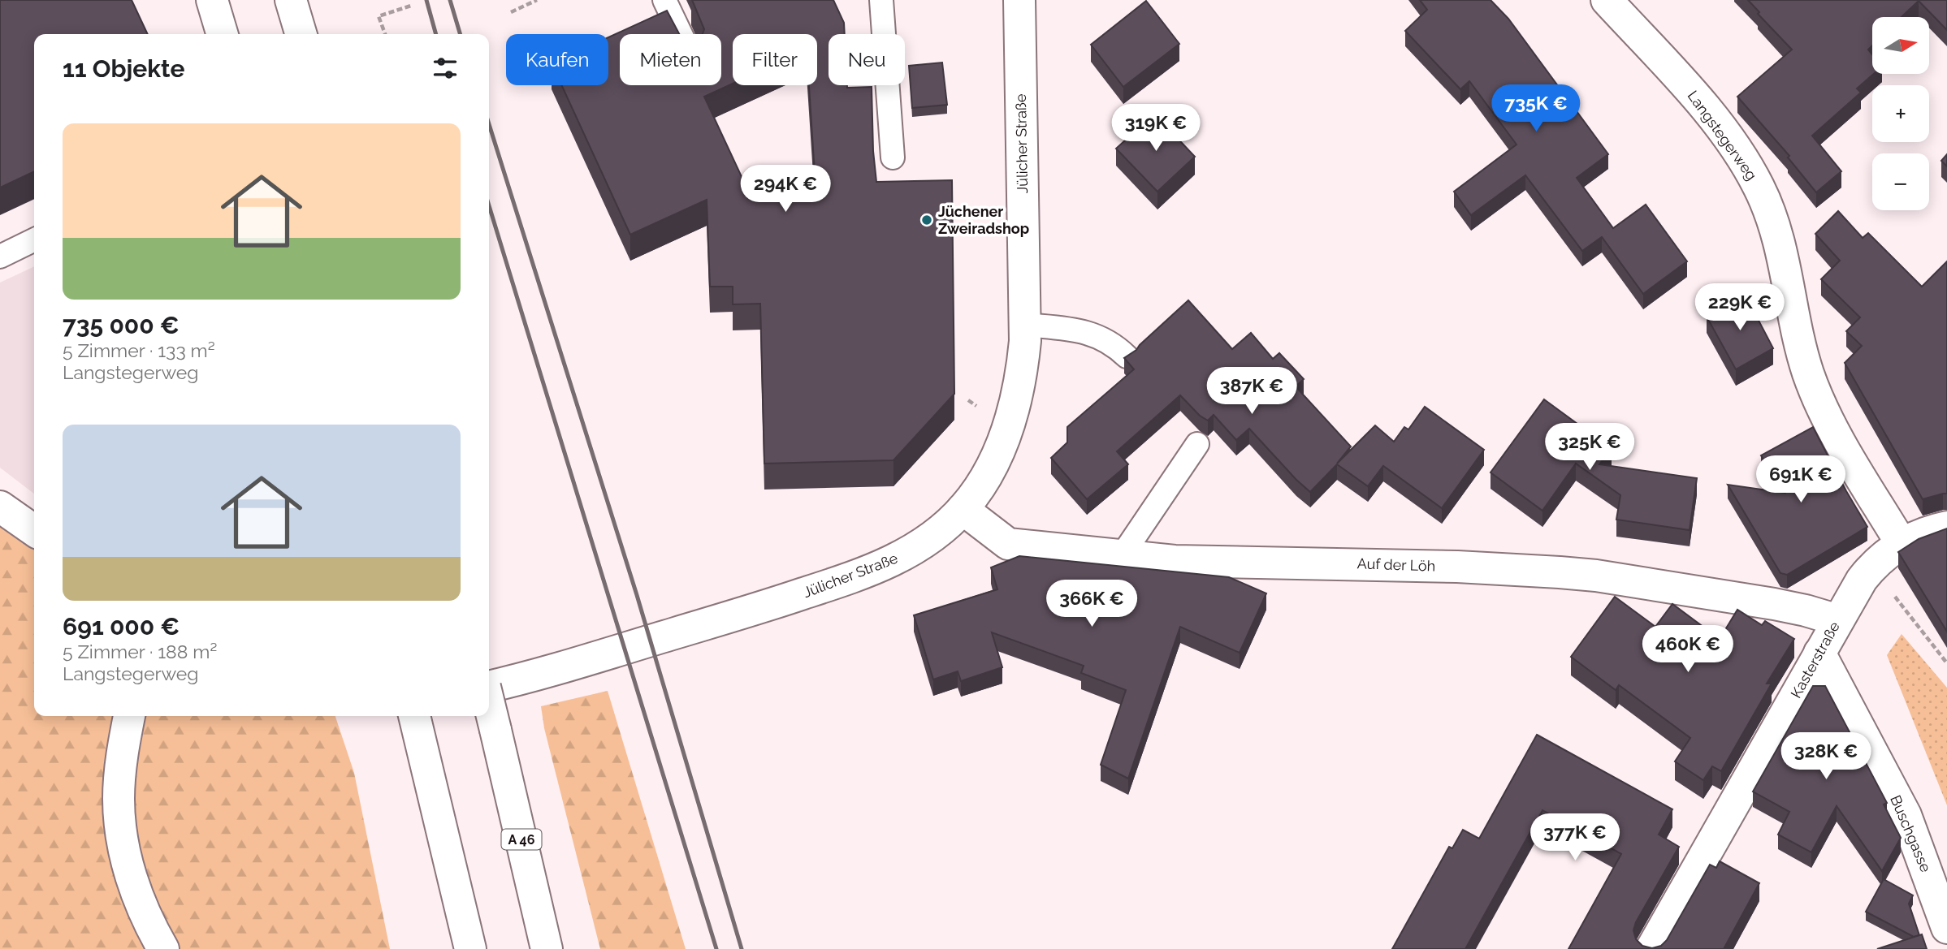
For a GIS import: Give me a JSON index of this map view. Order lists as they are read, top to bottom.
{
  "streets": {
    "main road": [
      "Langstegerweg",
      "Jülicher Straße",
      "Auf der Löh",
      "Kasterstraße",
      "Buschgasse",
      "A 46"
    ]
  },
  "crossings": [
    ["Langstegerweg", "Kasterstraße"],
    ["Jülicher Straße", "Auf der Löh"],
    ["Auf der Löh", "Kasterstraße"],
    ["Kasterstraße", "Buschgasse"]
  ],
  "places": ["Jüchener Zweiradshop"],
  "north": "right",
  "page": {
    "map_buttons": ["+", "−"],
    "chip": [
      "Kaufen",
      "Mieten",
      "Filter",
      "Neu"
    ],
    "heading": "11 Objekte",
    "price": [
      "735K €",
      "319K €",
      "294K €",
      "229K €",
      "387K €",
      "325K €",
      "691K €",
      "366K €",
      "460K €",
      "328K €",
      "377K €"
    ],
    "list": [
      {
        "name": "735 000 €",
        "note": "5 Zimmer · 133 m² · Langstegerweg"
      },
      {
        "name": "691 000 €",
        "note": "5 Zimmer · 188 m² · Langstegerweg"
      }
    ]
  }
}
